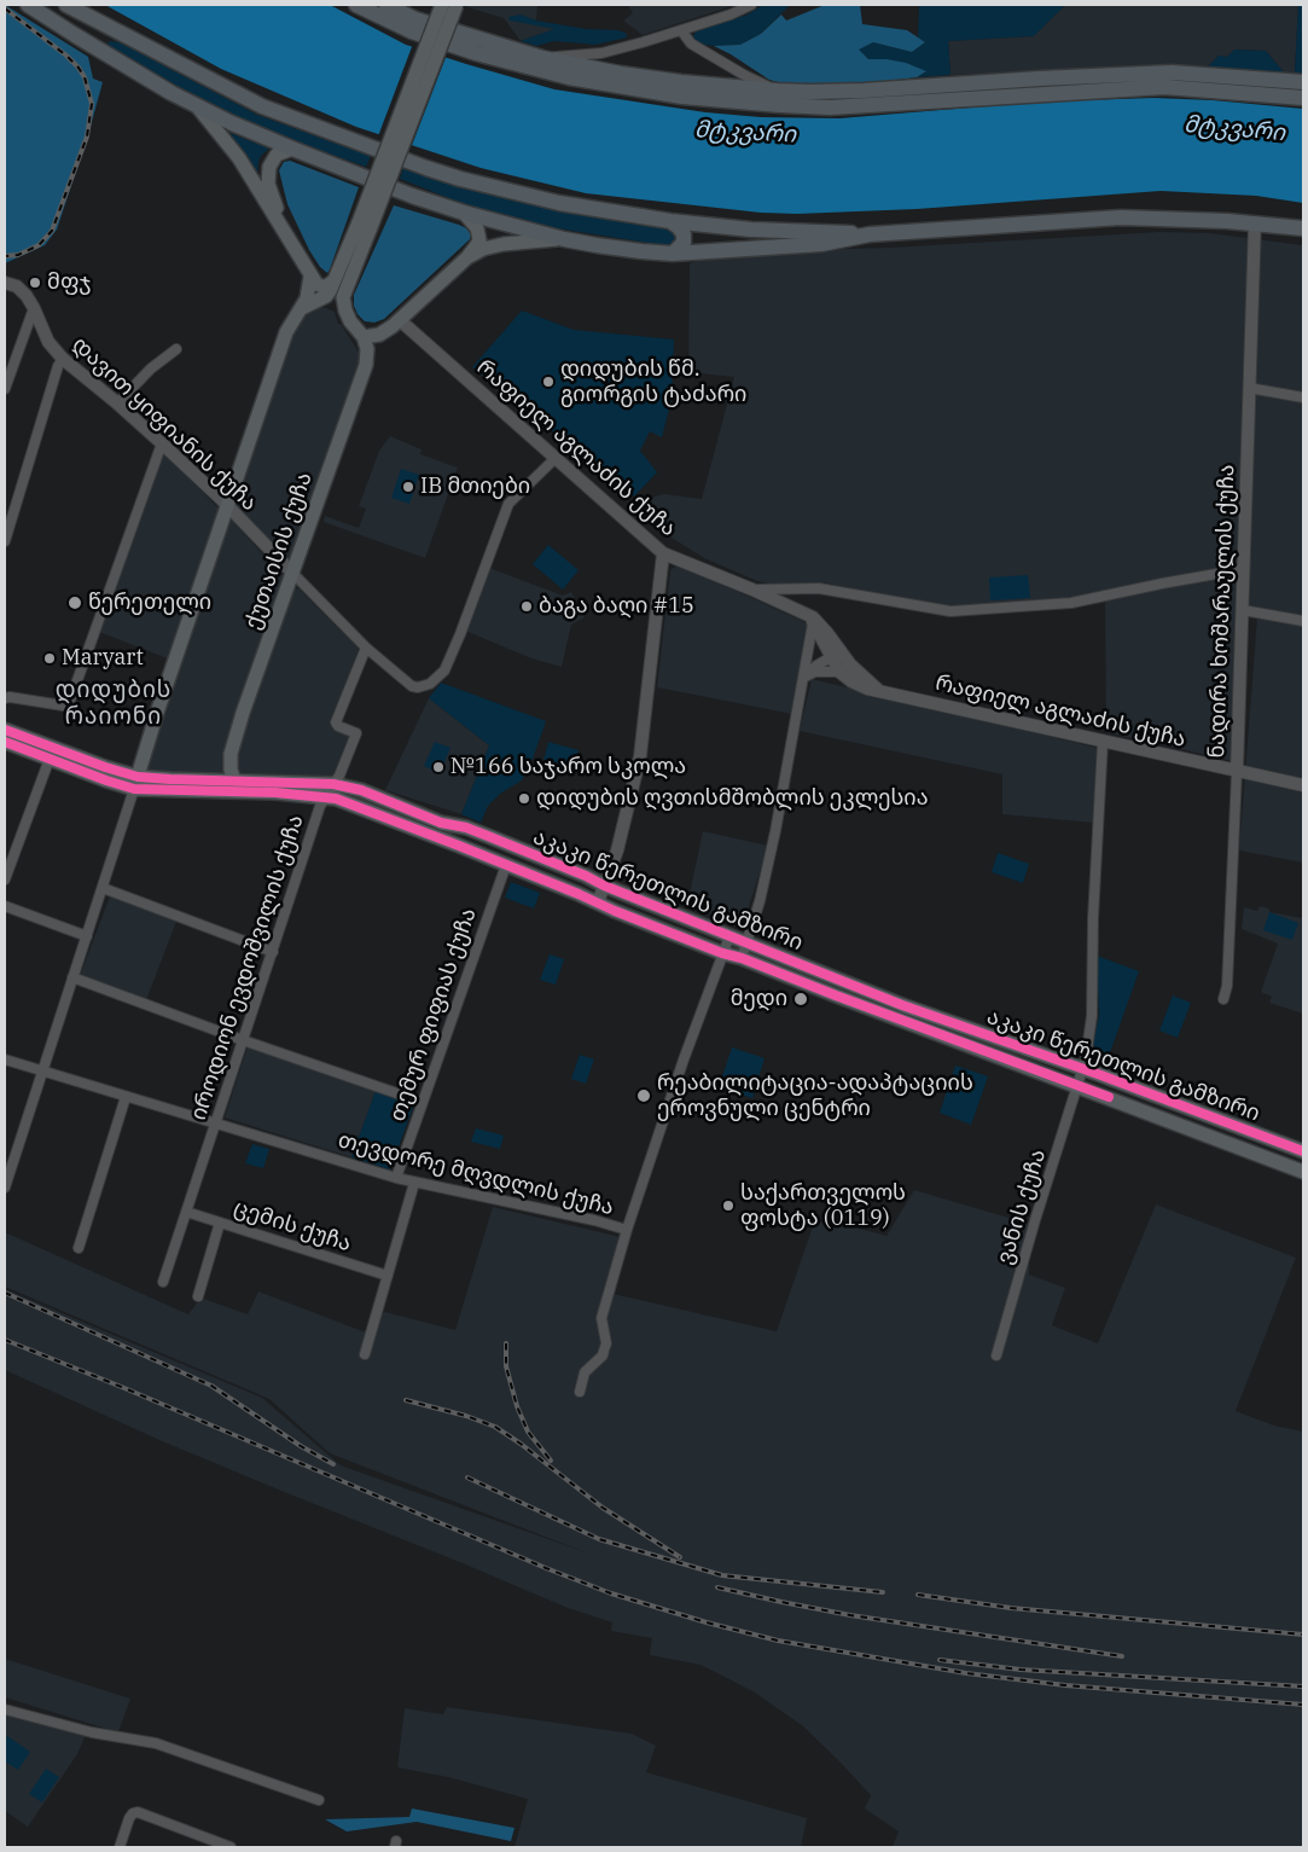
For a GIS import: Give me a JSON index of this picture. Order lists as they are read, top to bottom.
{
  "streets": {
    "main road": ["ქუთაისის ქუჩა", "აკაკი წერეთლის გამზირი"],
    "street": [
      "დავით ყიფიანის ქუჩა",
      "რაფიელ აგლაძის ქუჩა",
      "ნადირა ხოშარაულის ქუჩა",
      "იროდიონ ევდოშვილის ქუჩა",
      "თემურ ფიფიას ქუჩა",
      "თევდორე მღვდლის ქუჩა",
      "ვანის ქუჩა",
      "ცემის ქუჩა"
    ]
  },
  "crossings": [
    ["დავით ყიფიანის ქუჩა", "რაფიელ აგლაძის ქუჩა"],
    ["დავით ყიფიანის ქუჩა", "ქუთაისის ქუჩა"],
    ["დავით ყიფიანის ქუჩა", "იროდიონ ევდოშვილის ქუჩა"],
    ["რაფიელ აგლაძის ქუჩა", "ნადირა ხოშარაულის ქუჩა"],
    ["რაფიელ აგლაძის ქუჩა", "ვანის ქუჩა"],
    ["ქუთაისის ქუჩა", "აკაკი წერეთლის გამზირი"],
    ["აკაკი წერეთლის გამზირი", "იროდიონ ევდოშვილის ქუჩა"],
    ["აკაკი წერეთლის გამზირი", "თემურ ფიფიას ქუჩა"],
    ["აკაკი წერეთლის გამზირი", "ვანის ქუჩა"],
    ["იროდიონ ევდოშვილის ქუჩა", "თევდორე მღვდლის ქუჩა"],
    ["იროდიონ ევდოშვილის ქუჩა", "ცემის ქუჩა"],
    ["თემურ ფიფიას ქუჩა", "თევდორე მღვდლის ქუჩა"]
  ],
  "districts": ["დიდუბის რაიონი"],
  "water": ["მტკვარი"],
  "places": [
    "მფჯ",
    "დიდუბის წმ. გიორგის ტაძარი",
    "IB მთიები",
    "წერეთელი",
    "ბაგა ბაღი #15",
    "Maryart",
    "№166 საჯარო სკოლა",
    "დიდუბის ღვთისმშობლის ეკლესია",
    "მედი",
    "რეაბილიტაცია-ადაპტაციის ეროვნული ცენტრი",
    "საქართველოს ფოსტა (0119)"
  ]
}
